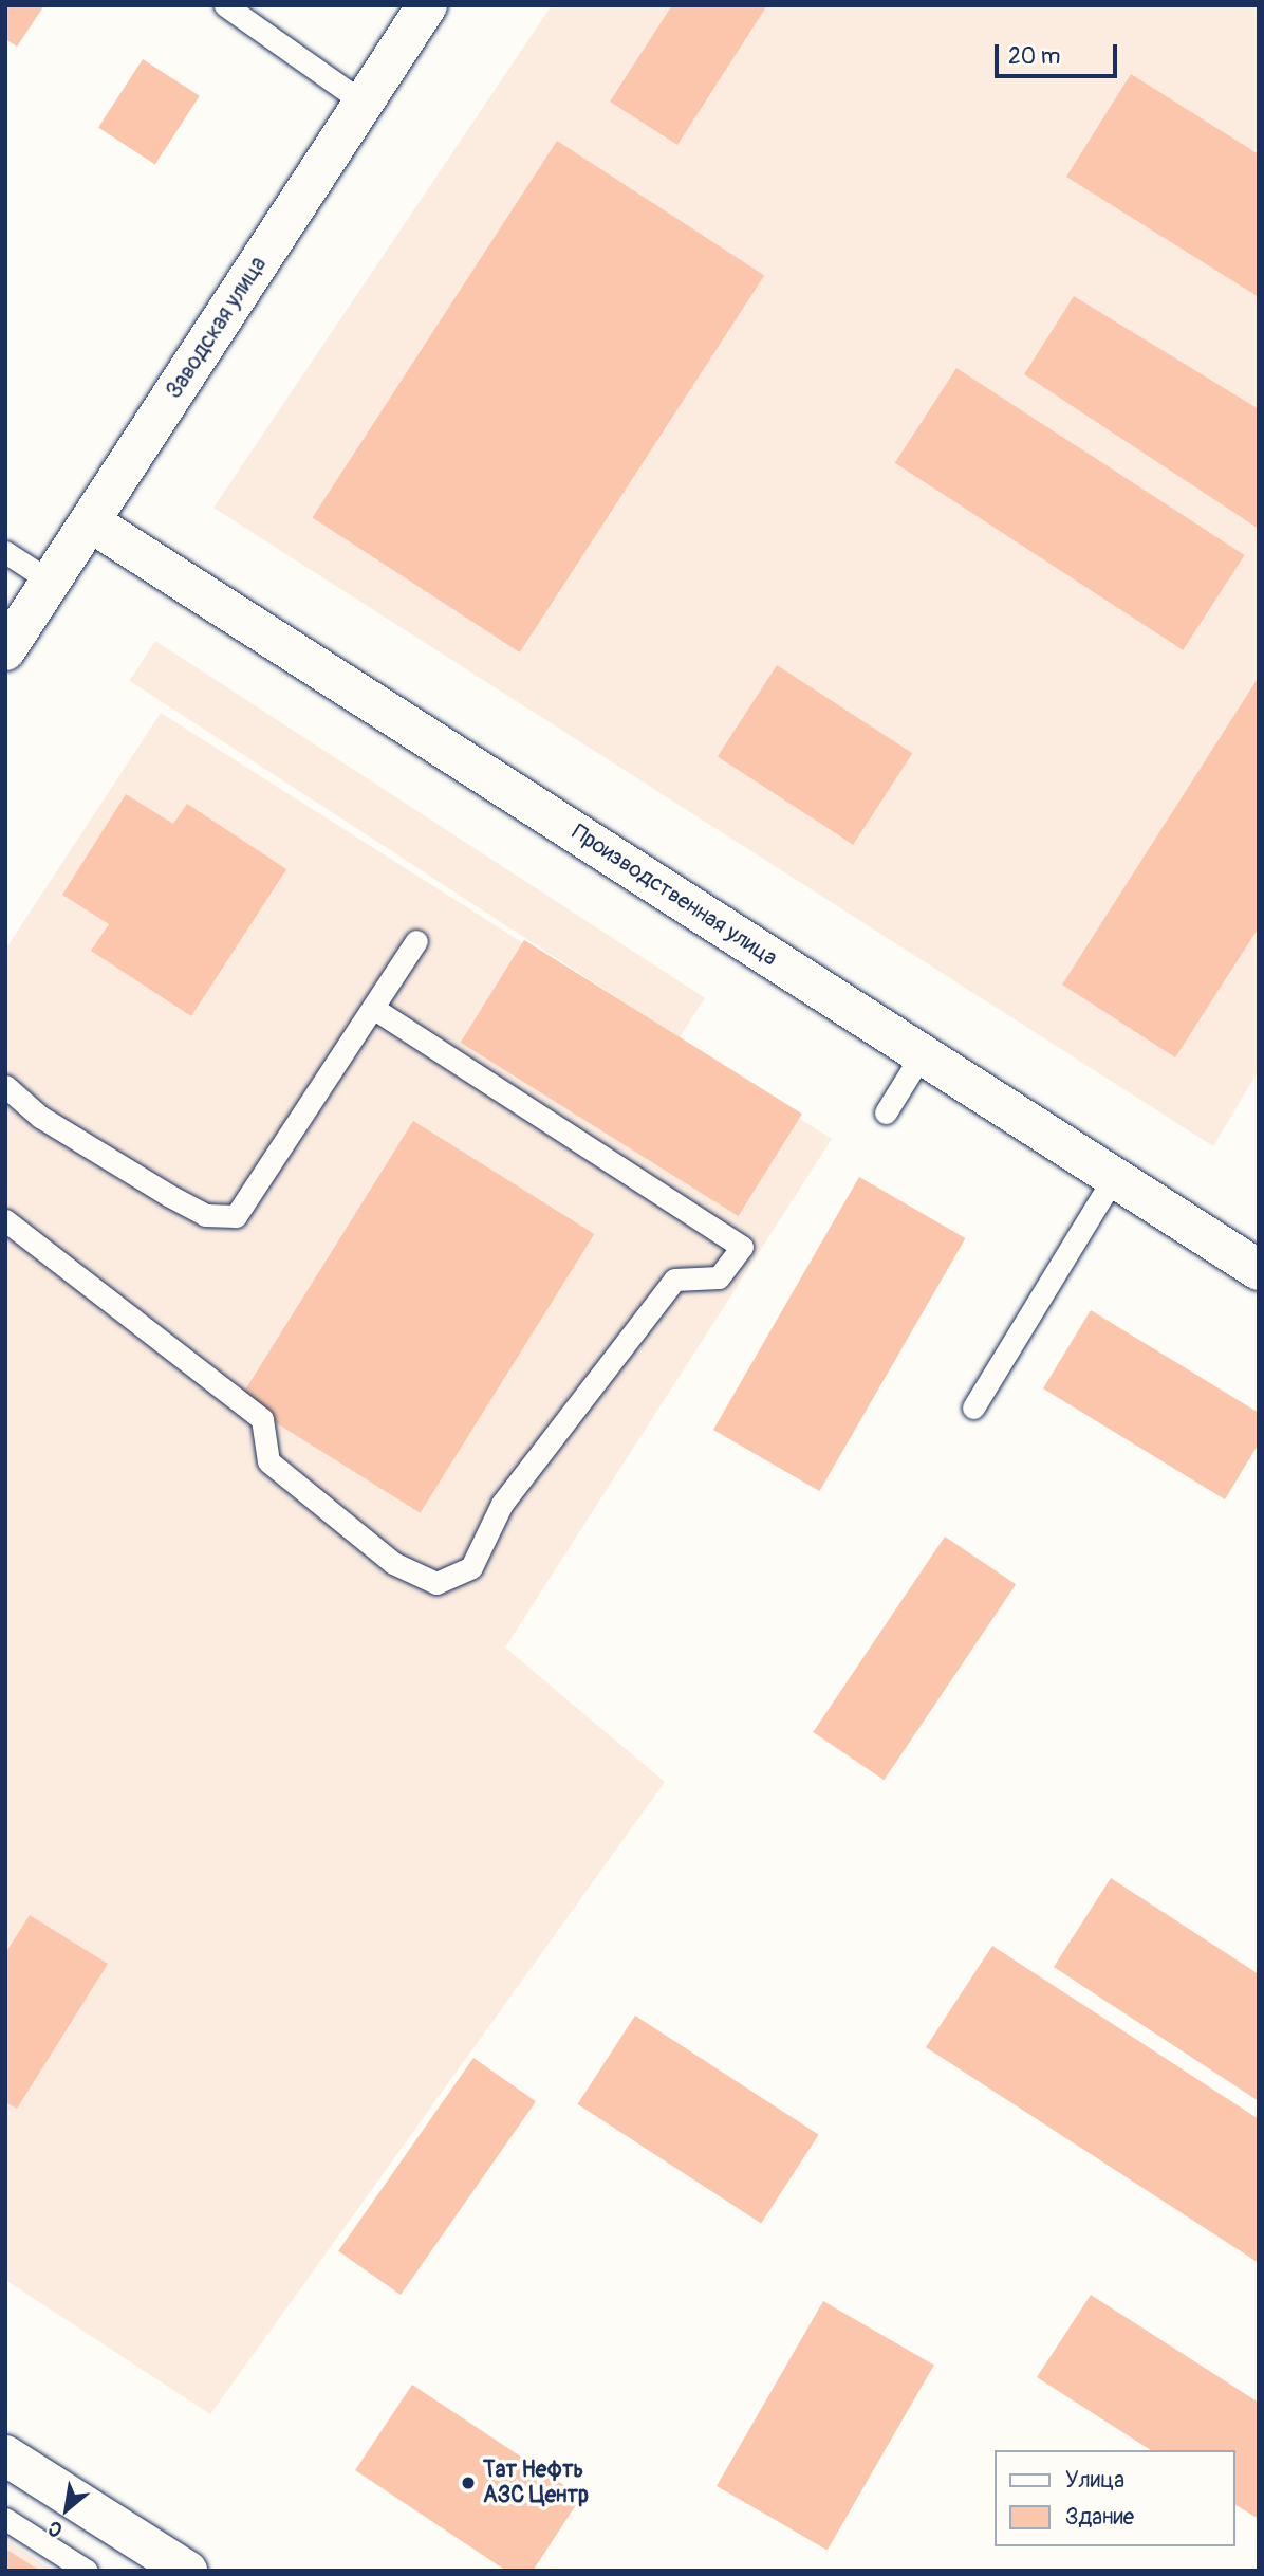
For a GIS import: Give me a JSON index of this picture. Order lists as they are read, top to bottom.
{
  "streets": {
    "street": ["Заводская улица", "Производственная улица"]
  },
  "crossings": [
    ["Заводская улица", "Производственная улица"]
  ],
  "places": ["Тат Нефть АЗС Центр"],
  "legend": ["Улица", "Здание"],
  "scale_bar": "20 m",
  "north": "bottom left"
}
